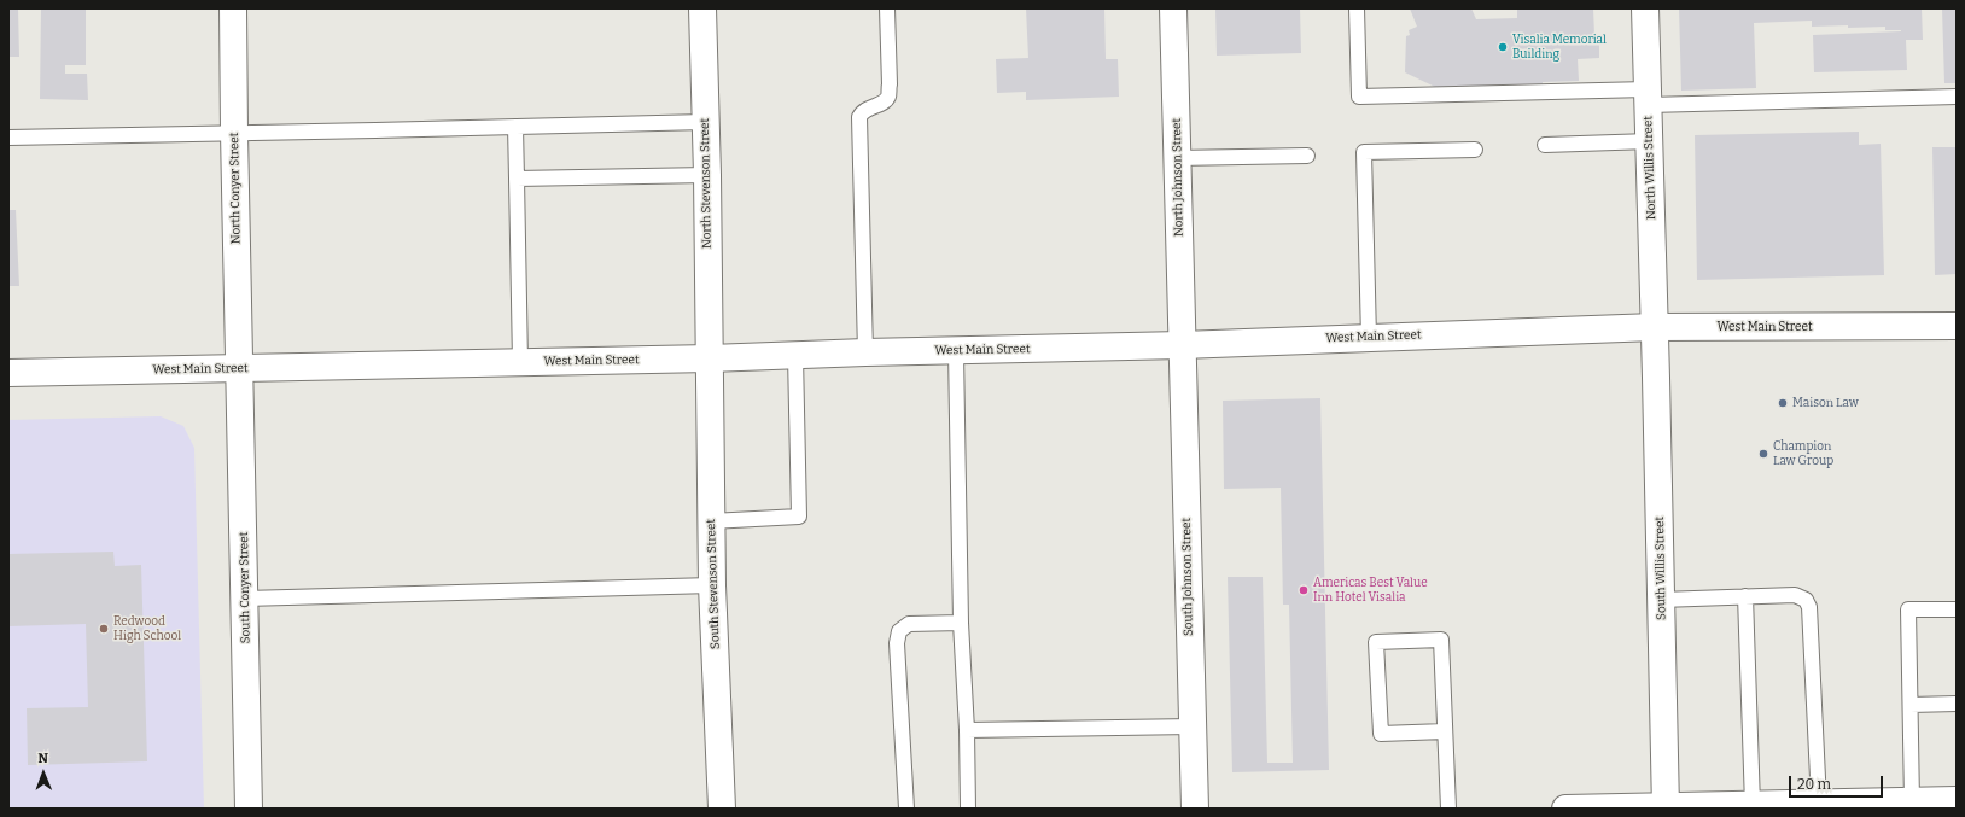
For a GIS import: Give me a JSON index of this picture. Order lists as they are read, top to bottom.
{
  "streets": {
    "street": [
      "North Willis Street",
      "North Johnson Street",
      "North Stevenson Street",
      "North Conyer Street",
      "West Main Street",
      "South Willis Street",
      "South Johnson Street",
      "South Stevenson Street",
      "South Conyer Street"
    ]
  },
  "crossings": [
    ["North Willis Street", "West Main Street"],
    ["North Willis Street", "South Willis Street"],
    ["North Johnson Street", "West Main Street"],
    ["North Johnson Street", "South Johnson Street"],
    ["North Stevenson Street", "West Main Street"],
    ["North Stevenson Street", "South Stevenson Street"],
    ["North Conyer Street", "West Main Street"],
    ["North Conyer Street", "South Conyer Street"],
    ["West Main Street", "South Willis Street"],
    ["West Main Street", "South Johnson Street"],
    ["West Main Street", "South Stevenson Street"],
    ["West Main Street", "South Conyer Street"]
  ],
  "places": [
    "Visalia Memorial Building",
    "Maison Law",
    "Champion Law Group",
    "Americas Best Value Inn Hotel Visalia",
    "Redwood High School"
  ],
  "scale_bar": "20 m",
  "north": "top"
}
